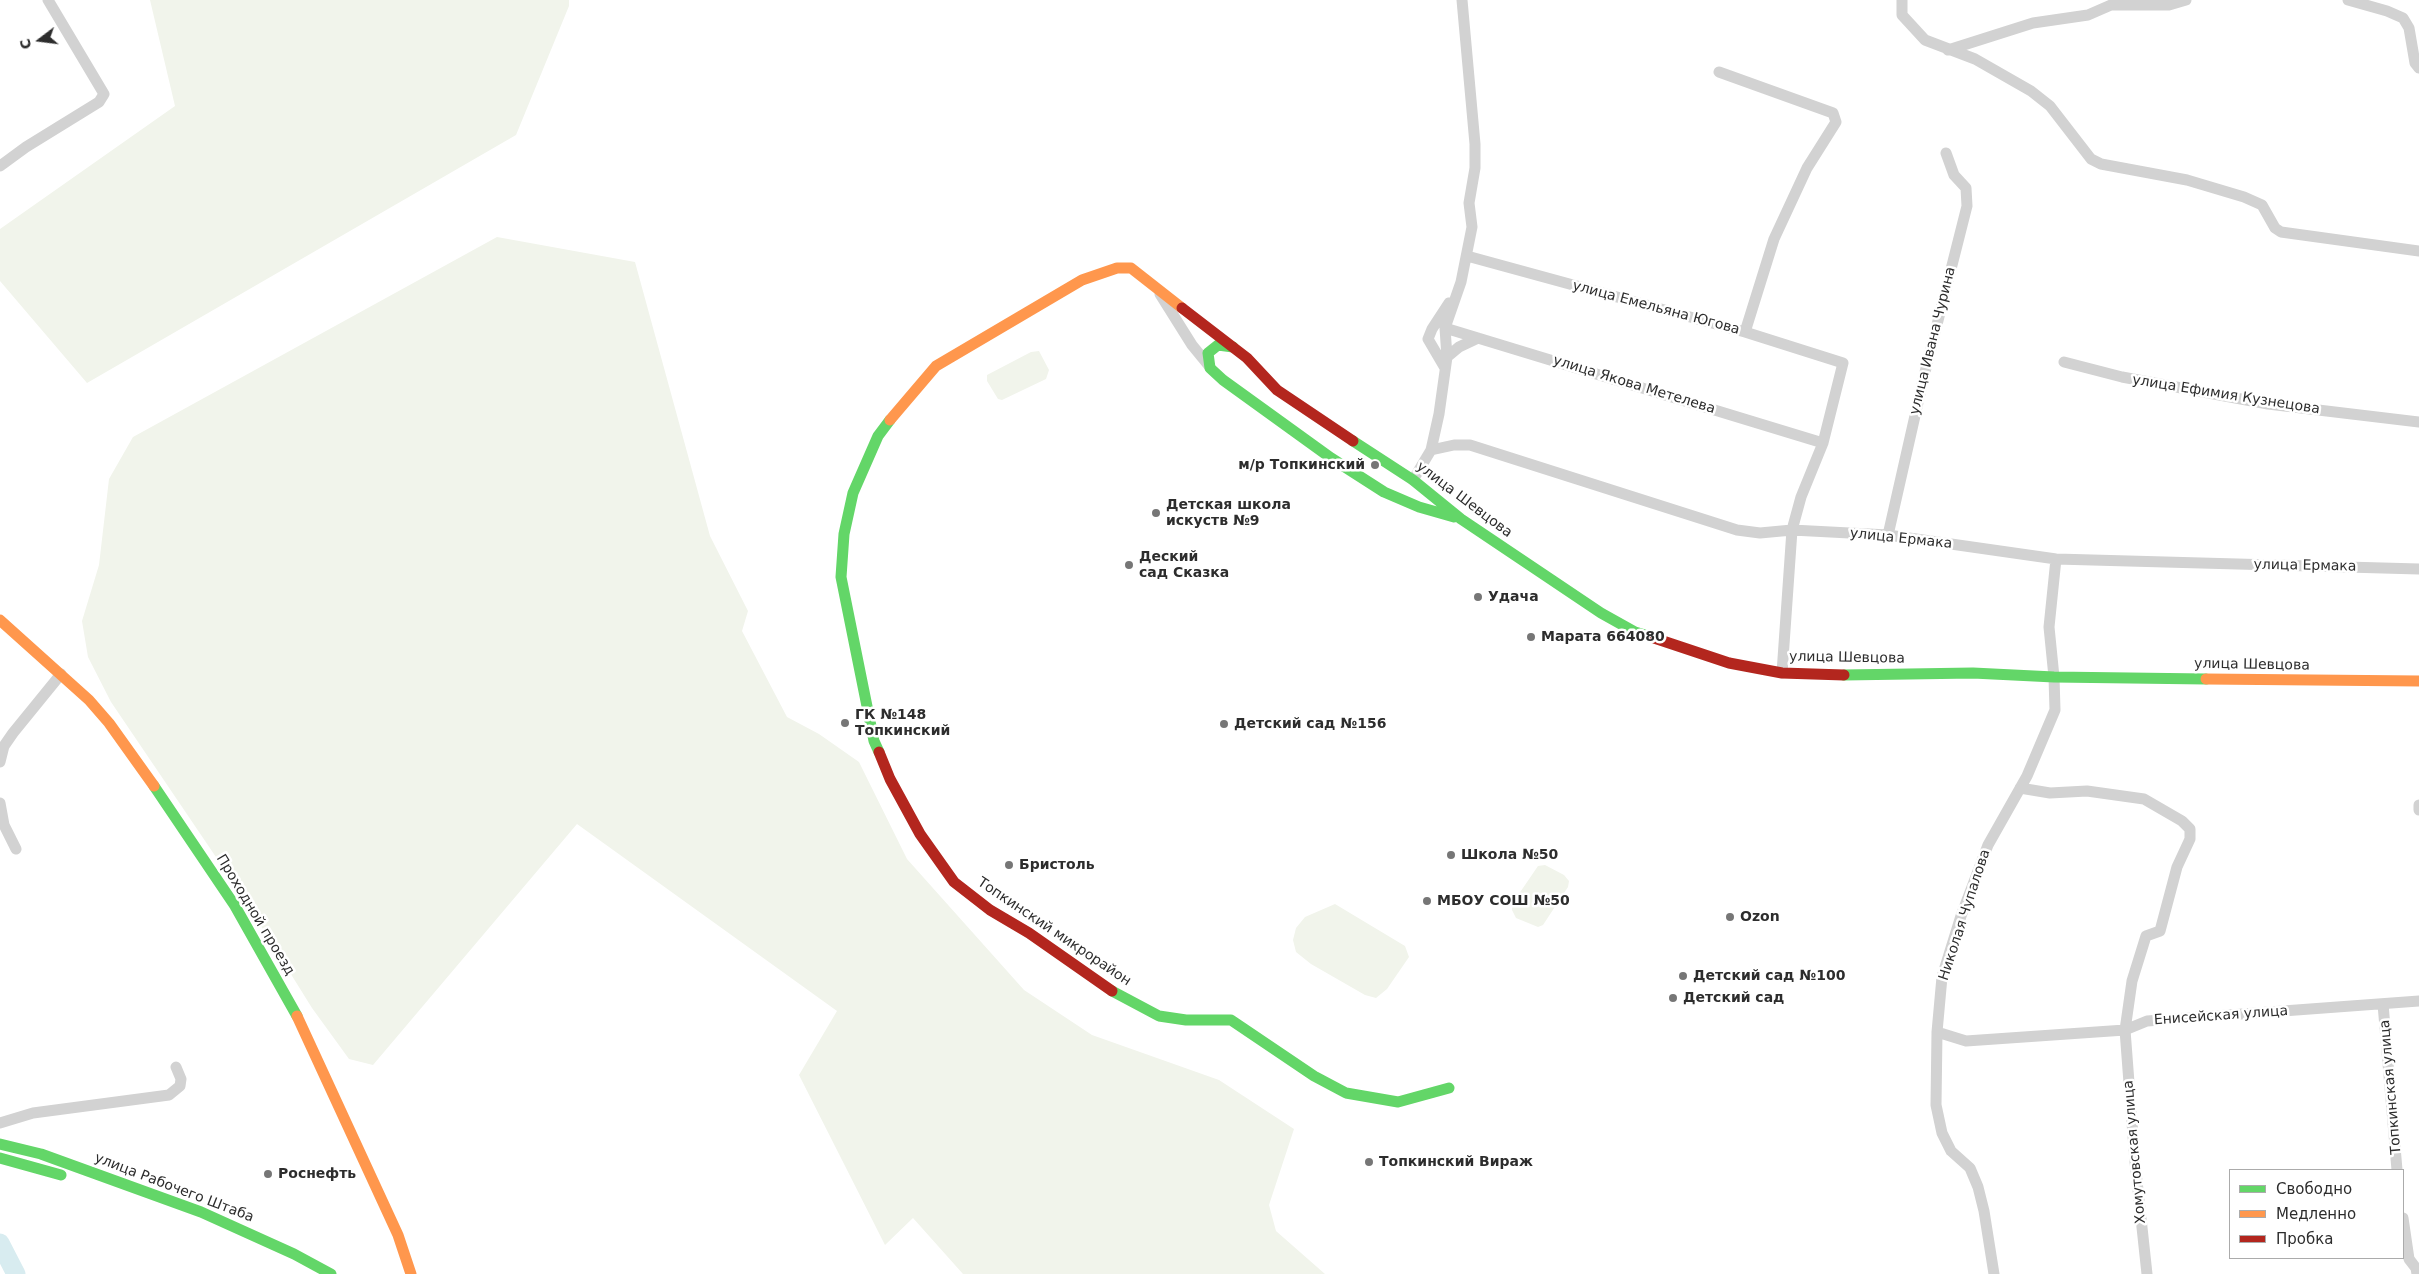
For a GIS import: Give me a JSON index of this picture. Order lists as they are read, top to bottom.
{
  "streets": {
    "street": [
      "улица Емельяна Югова",
      "улица Ивана Чурина",
      "улица Якова Метелева",
      "улица Ефимия Кузнецова",
      "улица Шевцова",
      "улица Ермака",
      "Проходной проезд",
      "Николая Чупалова",
      "Топкинский микрорайон",
      "Енисейская улица",
      "Топкинская улица",
      "Хомутовская улица",
      "улица Рабочего Штаба"
    ]
  },
  "crossings": [
    ["улица Емельяна Югова", "улица Якова Метелева"],
    ["улица Ивана Чурина", "улица Ермака"],
    ["улица Шевцова", "Николая Чупалова"],
    ["улица Шевцова", "Топкинский микрорайон"],
    ["улица Ермака", "Николая Чупалова"],
    ["Николая Чупалова", "Енисейская улица"],
    ["Николая Чупалова", "Хомутовская улица"],
    ["Енисейская улица", "Топкинская улица"],
    ["Енисейская улица", "Хомутовская улица"]
  ],
  "places": [
    "м/р Топкинский",
    "Детская школа искуств №9",
    "Деский сад Сказка",
    "Удача",
    "Марата 664080",
    "ГК №148 Топкинский",
    "Детский сад №156",
    "Школа №50",
    "Бристоль",
    "МБОУ СОШ №50",
    "Ozon",
    "Детский сад №100",
    "Детский сад",
    "Топкинский Вираж",
    "Роснефть"
  ],
  "legend": ["Свободно", "Медленно", "Пробка"],
  "north": "left"
}
